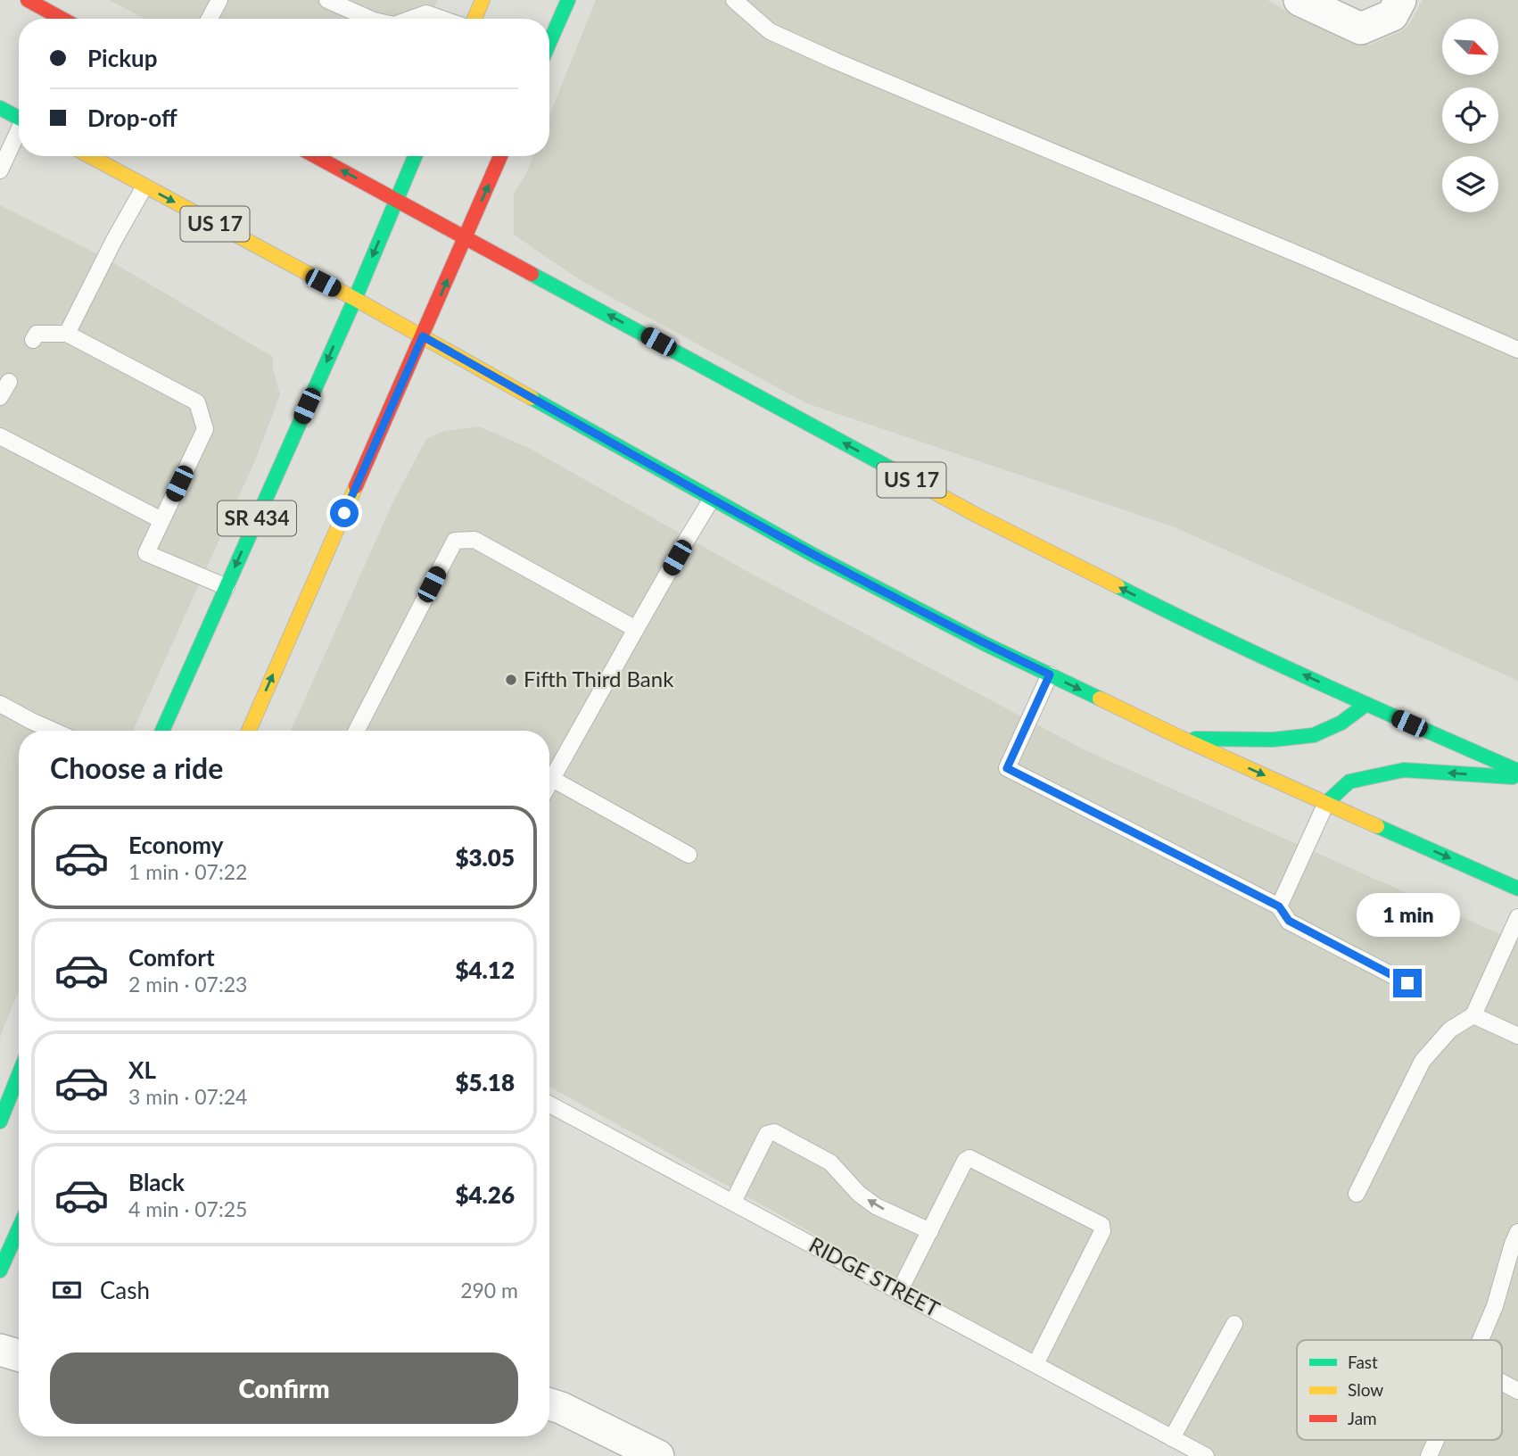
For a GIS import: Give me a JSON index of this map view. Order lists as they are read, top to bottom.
{
  "streets": {
    "main road": ["US 17", "SR 434"],
    "lane": ["RIDGE STREET"]
  },
  "crossings": [
    ["US 17", "SR 434"]
  ],
  "places": ["Fifth Third Bank"],
  "legend": ["Fast", "Slow", "Jam"],
  "north": "bottom right",
  "page": {
    "banner": ["Pickup", "Drop-off"],
    "heading": "Choose a ride",
    "list": [
      {
        "name": "Economy",
        "note": "1 min · 07:22",
        "value": "$3.05"
      },
      {
        "name": "Comfort",
        "note": "2 min · 07:23",
        "value": "$4.12"
      },
      {
        "name": "XL",
        "note": "3 min · 07:24",
        "value": "$5.18"
      },
      {
        "name": "Black",
        "note": "4 min · 07:25",
        "value": "$4.26"
      }
    ],
    "bubble": "1 min",
    "pay": ["Cash", "290 m"],
    "buttons": "Confirm"
  }
}
